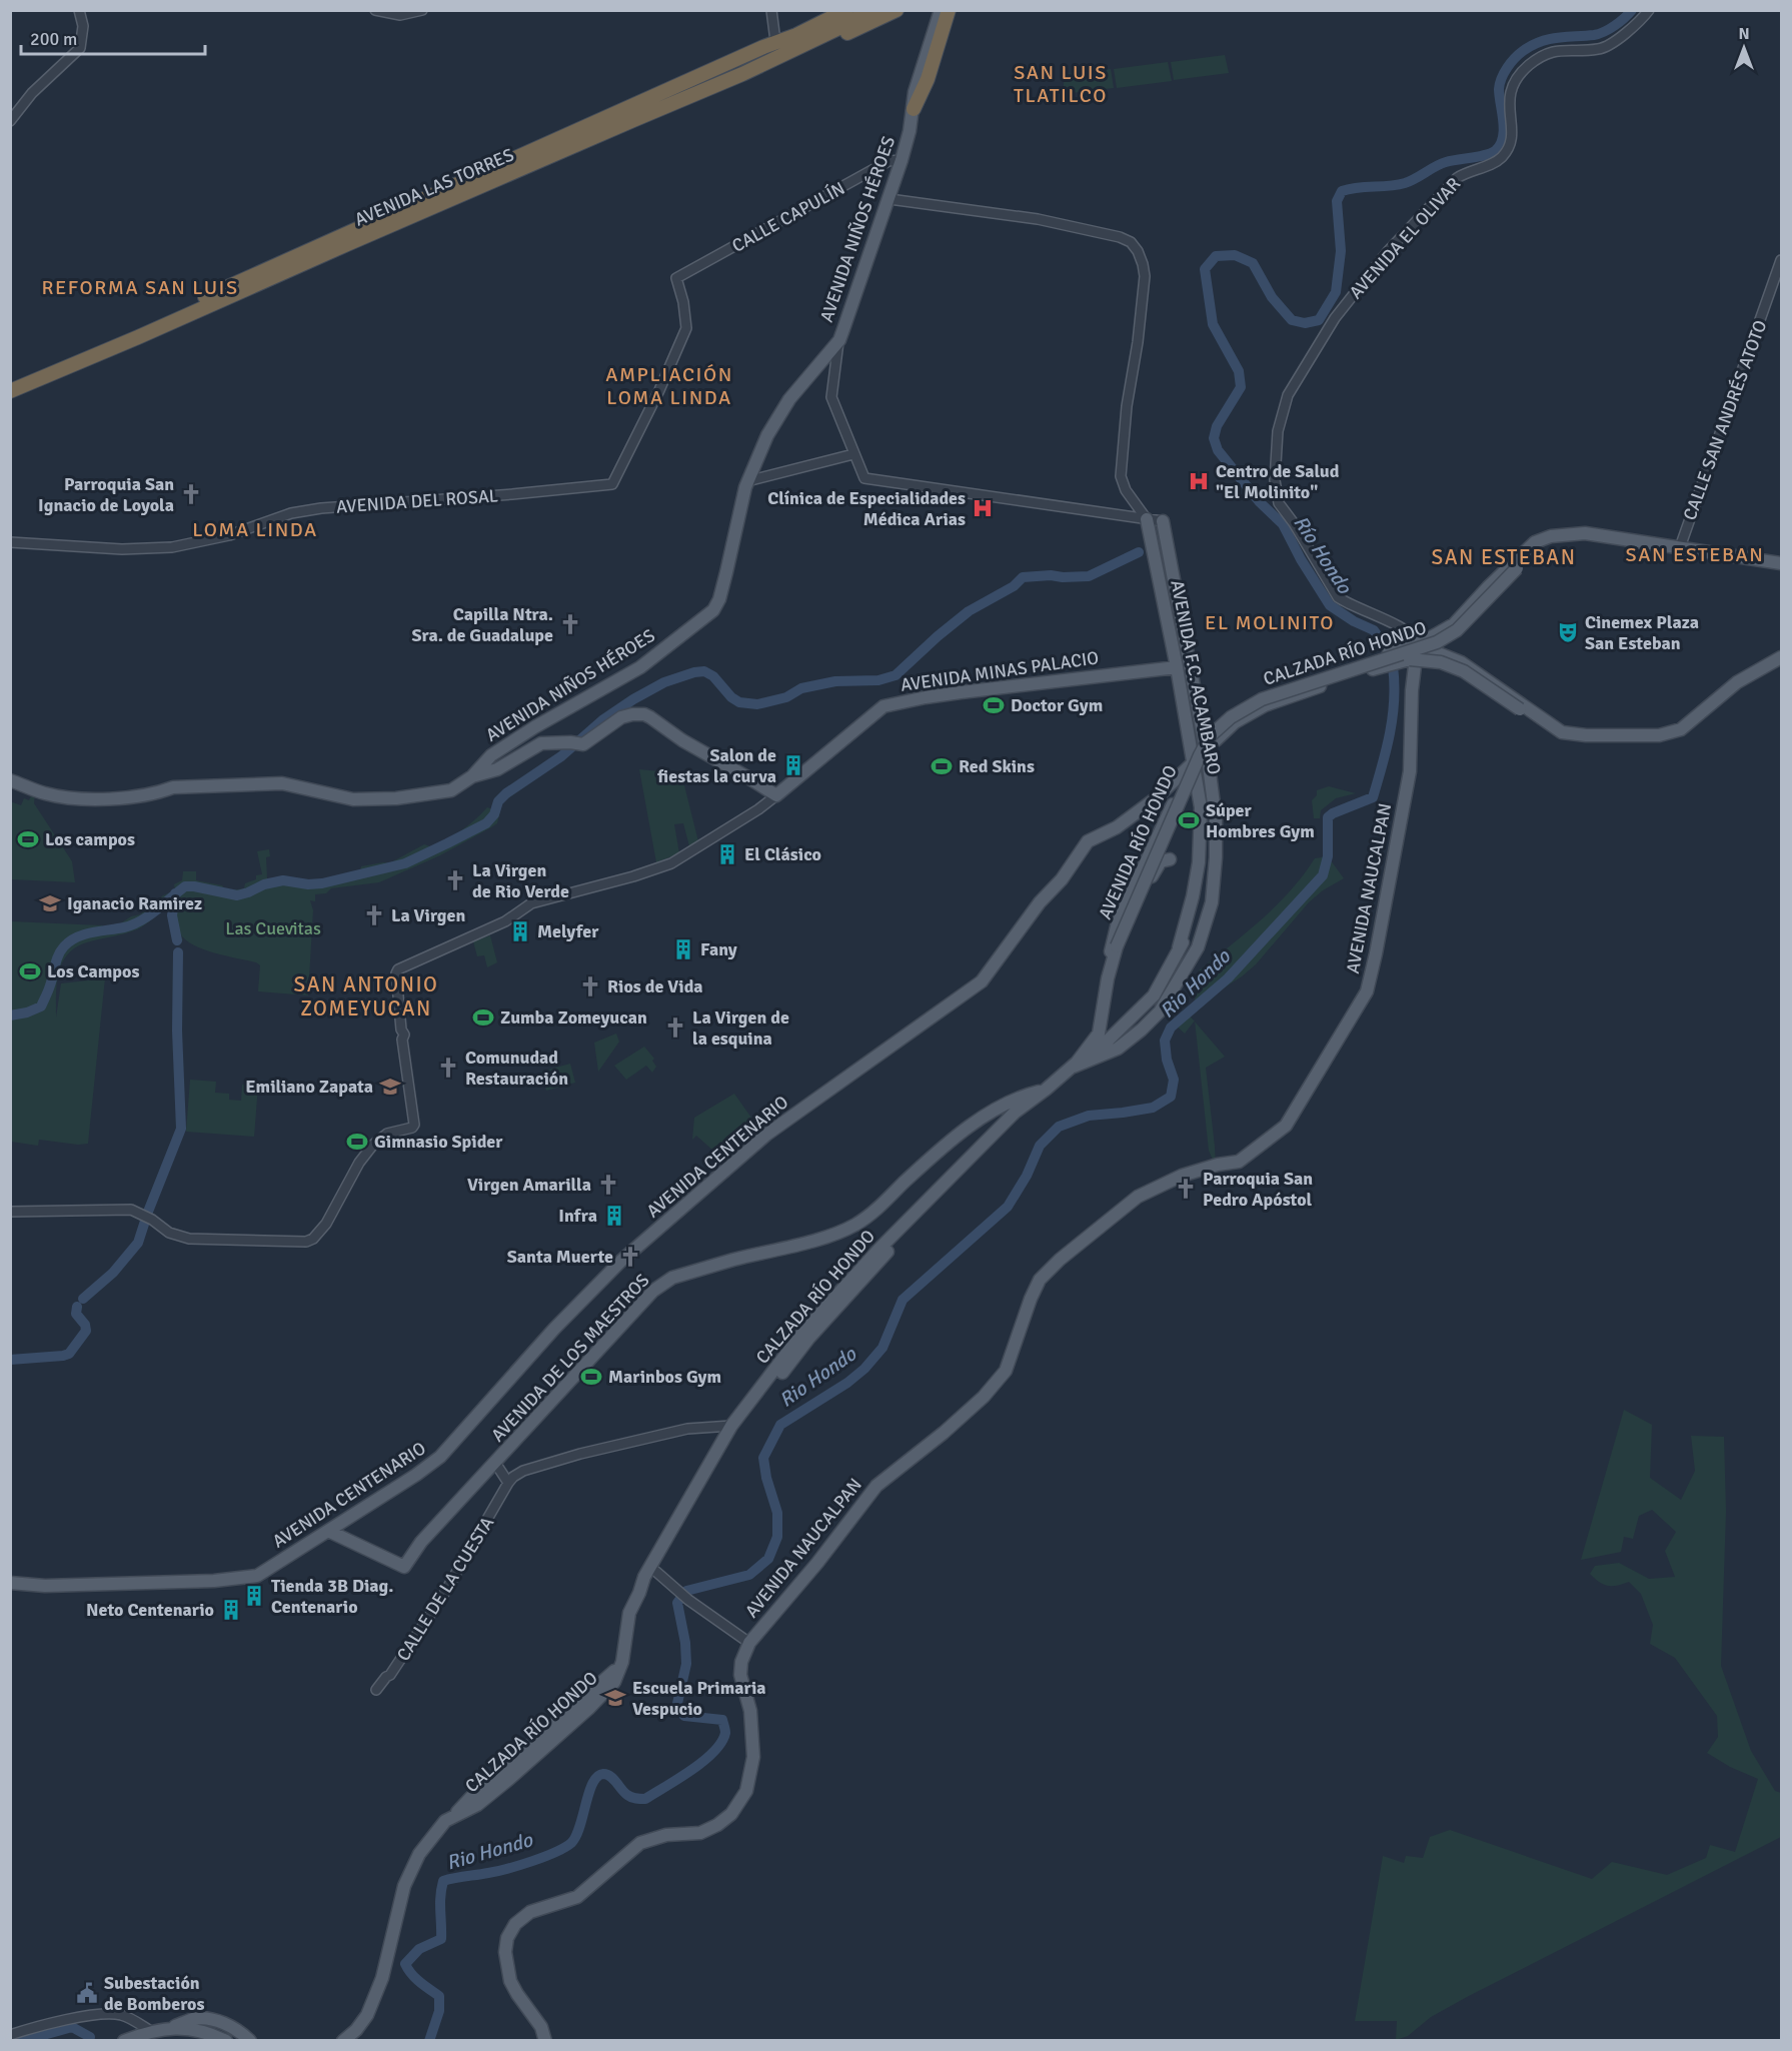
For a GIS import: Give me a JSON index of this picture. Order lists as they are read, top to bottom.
{
  "streets": {
    "highway": ["AVENIDA LAS TORRES"],
    "main road": [
      "AVENIDA NIÑOS HÉROES",
      "CALZADA RÍO HONDO",
      "AVENIDA MINAS PALACIO",
      "AVENIDA F.C. ACAMBARO",
      "AVENIDA RÍO HONDO",
      "AVENIDA NAUCALPAN",
      "AVENIDA CENTENARIO",
      "AVENIDA DE LOS MAESTROS"
    ],
    "street": [
      "CALLE CAPULÍN",
      "AVENIDA EL OLIVAR",
      "CALLE SAN ANDRÉS ATOTO",
      "AVENIDA DEL ROSAL",
      "CALLE DE LA CUESTA"
    ]
  },
  "crossings": [
    ["CALLE CAPULÍN", "AVENIDA NIÑOS HÉROES"],
    ["CALLE CAPULÍN", "AVENIDA DEL ROSAL"],
    ["AVENIDA EL OLIVAR", "CALZADA RÍO HONDO"],
    ["AVENIDA EL OLIVAR", "AVENIDA NAUCALPAN"],
    ["CALZADA RÍO HONDO", "AVENIDA F.C. ACAMBARO"],
    ["CALZADA RÍO HONDO", "AVENIDA RÍO HONDO"],
    ["CALZADA RÍO HONDO", "AVENIDA NAUCALPAN"],
    ["CALZADA RÍO HONDO", "AVENIDA DE LOS MAESTROS"],
    ["CALZADA RÍO HONDO", "CALLE DE LA CUESTA"],
    ["AVENIDA MINAS PALACIO", "AVENIDA F.C. ACAMBARO"],
    ["AVENIDA F.C. ACAMBARO", "AVENIDA RÍO HONDO"],
    ["AVENIDA F.C. ACAMBARO", "AVENIDA CENTENARIO"],
    ["AVENIDA RÍO HONDO", "AVENIDA CENTENARIO"],
    ["AVENIDA CENTENARIO", "AVENIDA DE LOS MAESTROS"]
  ],
  "districts": [
    "SAN LUIS TLATILCO",
    "REFORMA SAN LUIS",
    "AMPLIACIÓN LOMA LINDA",
    "LOMA LINDA",
    "SAN ESTEBAN",
    "SAN ESTEBAN",
    "EL MOLINITO",
    "SAN ANTONIO ZOMEYUCAN"
  ],
  "water": ["Río Hondo", "Rio Hondo"],
  "parks": ["Las Cuevitas"],
  "places": {
    "hospital": ["Centro de Salud \"El Molinito\"", "Clínica de Especialidades Médica Arias"],
    "church": [
      "Parroquia San Ignacio de Loyola",
      "Capilla Ntra. Sra. de Guadalupe",
      "La Virgen de Rio Verde",
      "La Virgen",
      "Rios de Vida",
      "La Virgen de la esquina",
      "Comunudad Restauración",
      "Virgen Amarilla",
      "Parroquia San Pedro Apóstol",
      "Santa Muerte"
    ],
    "theatre": ["Cinemex Plaza San Esteban"],
    "sports": [
      "Doctor Gym",
      "Red Skins",
      "Súper Hombres Gym",
      "Los campos",
      "Los Campos",
      "Zumba Zomeyucan",
      "Gimnasio Spider",
      "Marinbos Gym"
    ],
    "building": [
      "Salon de fiestas la curva",
      "El Clásico",
      "Melyfer",
      "Fany",
      "Infra",
      "Tienda 3B Diag. Centenario",
      "Neto Centenario"
    ],
    "school or university": ["Iganacio Ramirez", "Emiliano Zapata", "Escuela Primaria Vespucio"],
    "public building": ["Subestación de Bomberos"]
  },
  "scale_bar": "200 m",
  "north": "top"
}
